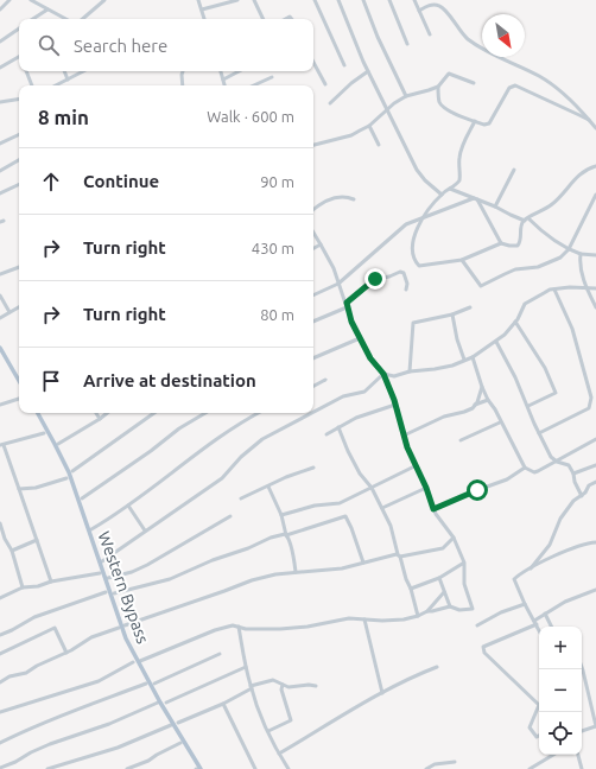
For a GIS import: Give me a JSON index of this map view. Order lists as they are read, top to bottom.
{
  "streets": {
    "main road": ["Western Bypass"]
  },
  "north": "bottom right",
  "page": {
    "search": "Search here",
    "heading": ["8 min", "Walk · 600 m"],
    "list": [
      ["Continue", "90 m"],
      ["Turn right", "430 m"],
      ["Turn right", "80 m"],
      "Arrive at destination"
    ],
    "map_buttons": ["+", "−"]
  }
}
